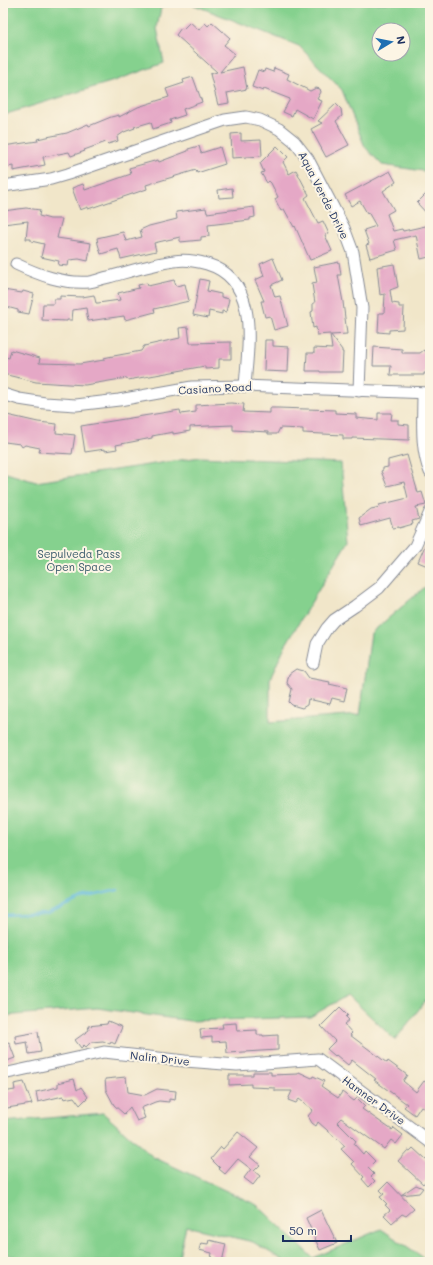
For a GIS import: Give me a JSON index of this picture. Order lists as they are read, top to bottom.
{
  "streets": {
    "street": [
      "Aqua Verde Drive",
      "Casiano Road",
      "Nalin Drive",
      "Hamner Drive"
    ]
  },
  "crossings": [
    ["Aqua Verde Drive", "Casiano Road"],
    ["Nalin Drive", "Hamner Drive"]
  ],
  "parks": ["Sepulveda Pass Open Space"],
  "scale_bar": "50 m",
  "north": "right"
}
